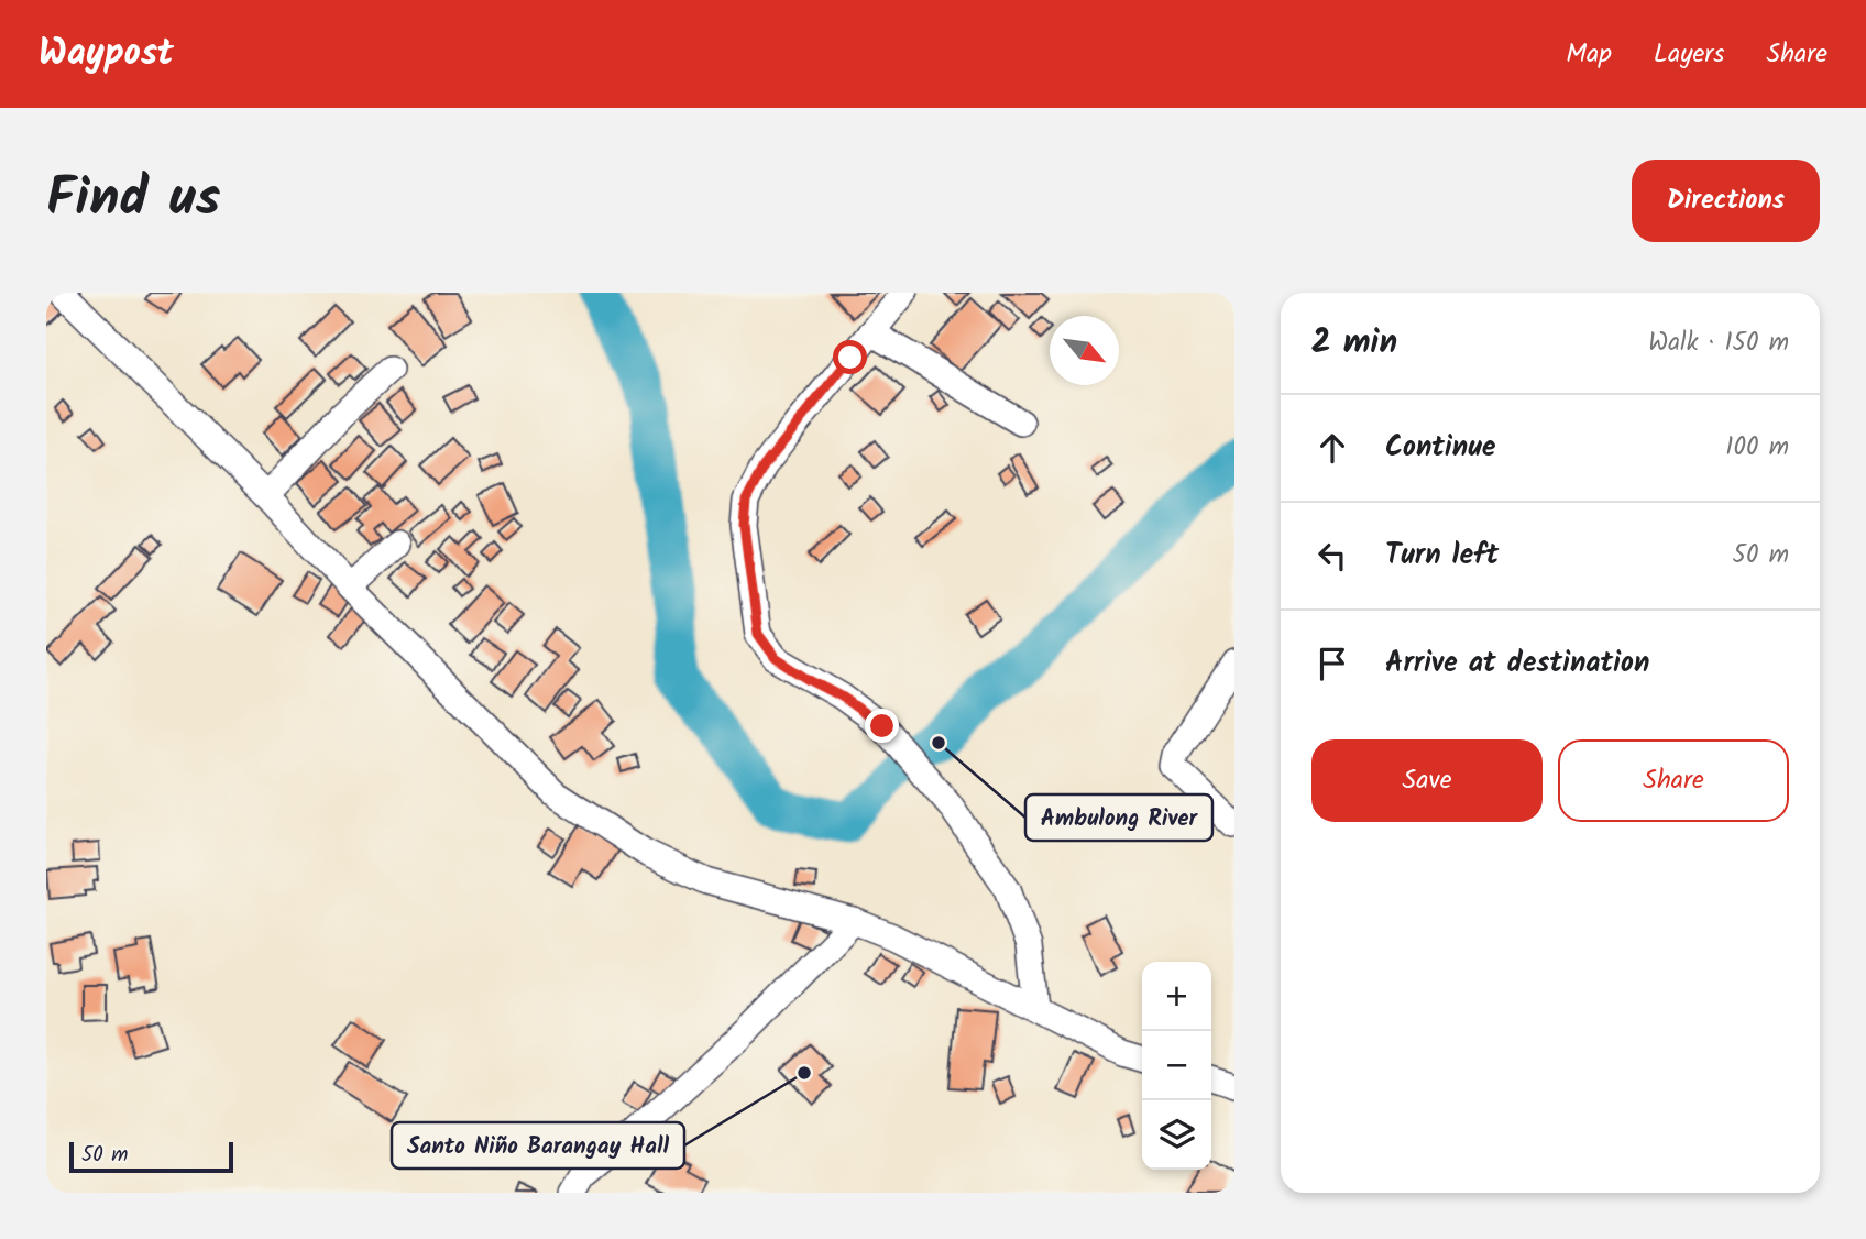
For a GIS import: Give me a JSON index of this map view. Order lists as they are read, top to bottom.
{
  "places": ["Ambulong River", "Santo Niño Barangay Hall"],
  "scale_bar": "50 m",
  "north": "bottom right",
  "page": {
    "header": "Waypost",
    "nav": ["Map", "Layers", "Share"],
    "title": "Find us",
    "buttons": [
      "Directions",
      ["Save", "Share"]
    ],
    "heading": ["2 min", "Walk · 150 m"],
    "list": [
      ["Continue", "100 m"],
      ["Turn left", "50 m"],
      "Arrive at destination"
    ],
    "map_buttons": ["+", "−"],
    "scale": "50 m"
  }
}
